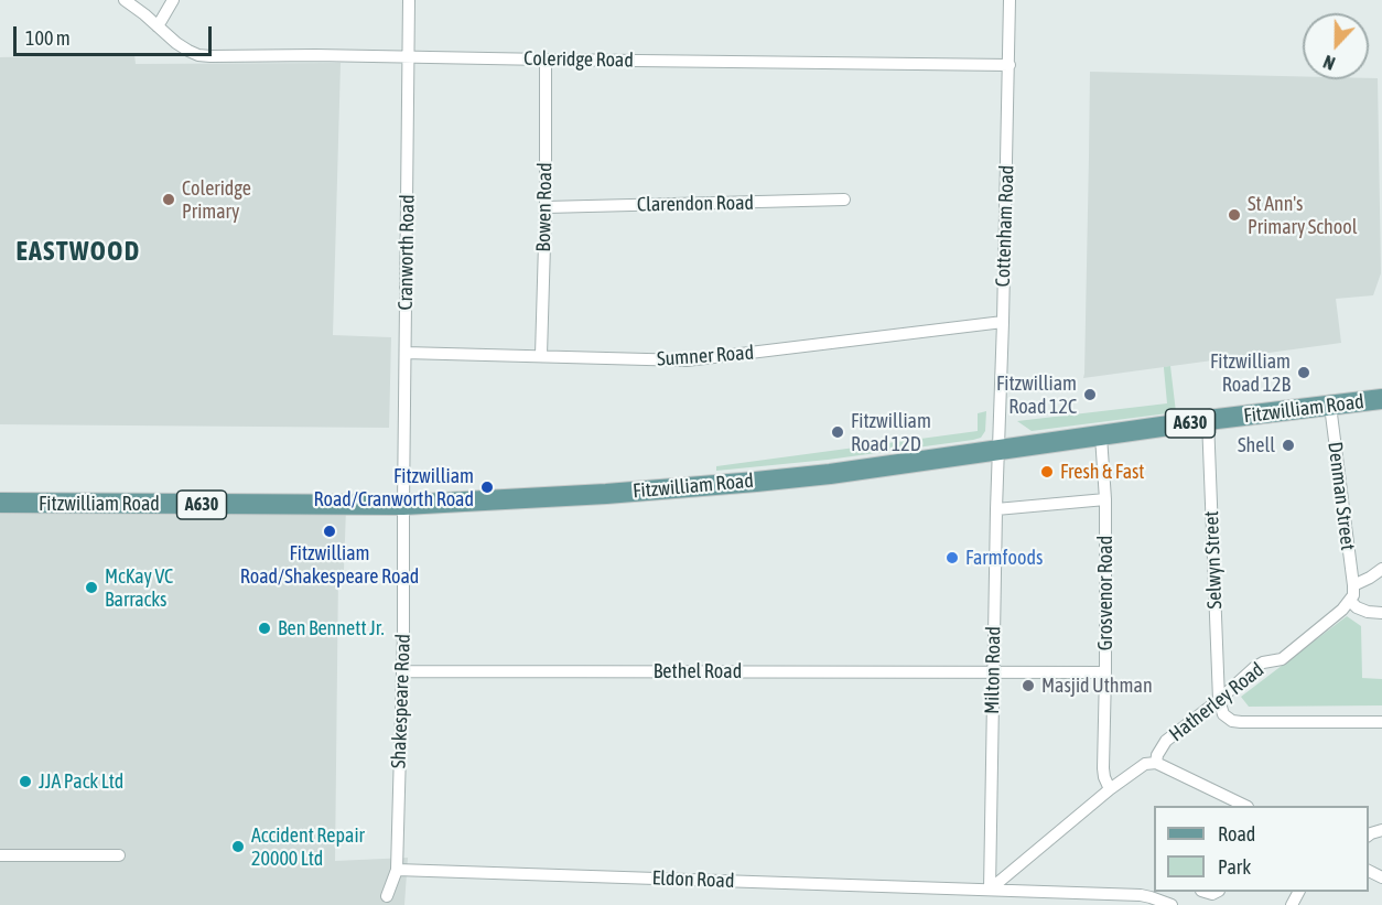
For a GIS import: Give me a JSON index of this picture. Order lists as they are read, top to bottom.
{
  "streets": {
    "main road": ["Fitzwilliam Road", "A630"],
    "street": [
      "Coleridge Road",
      "Clarendon Road",
      "Bowen Road",
      "Cottenham Road",
      "Cranworth Road",
      "Sumner Road",
      "Denman Street",
      "Selwyn Street",
      "Grosvenor Road",
      "Milton Road",
      "Bethel Road",
      "Shakespeare Road",
      "Hatherley Road",
      "Eldon Road"
    ]
  },
  "crossings": [
    ["Coleridge Road", "Bowen Road"],
    ["Coleridge Road", "Cottenham Road"],
    ["Coleridge Road", "Cranworth Road"],
    ["Clarendon Road", "Bowen Road"],
    ["Bowen Road", "Sumner Road"],
    ["Cottenham Road", "Sumner Road"],
    ["Cottenham Road", "Fitzwilliam Road"],
    ["Cottenham Road", "Milton Road"],
    ["Cranworth Road", "Sumner Road"],
    ["Cranworth Road", "Fitzwilliam Road"],
    ["Cranworth Road", "Shakespeare Road"],
    ["Fitzwilliam Road", "Denman Street"],
    ["Fitzwilliam Road", "Selwyn Street"],
    ["Fitzwilliam Road", "Grosvenor Road"],
    ["Fitzwilliam Road", "Milton Road"],
    ["Fitzwilliam Road", "Shakespeare Road"],
    ["Selwyn Street", "Hatherley Road"],
    ["Grosvenor Road", "Bethel Road"],
    ["Grosvenor Road", "Hatherley Road"],
    ["Milton Road", "Bethel Road"],
    ["Milton Road", "Hatherley Road"],
    ["Milton Road", "Eldon Road"],
    ["Bethel Road", "Shakespeare Road"],
    ["Shakespeare Road", "Eldon Road"],
    ["Hatherley Road", "Eldon Road"]
  ],
  "districts": ["EASTWOOD"],
  "places": [
    "Coleridge Primary",
    "St Ann's Primary School",
    "Fitzwilliam Road 12B",
    "Fitzwilliam Road 12C",
    "Fitzwilliam Road 12D",
    "Shell",
    "Fresh & Fast",
    "Fitzwilliam Road/Cranworth Road",
    "Fitzwilliam Road/Shakespeare Road",
    "Farmfoods",
    "McKay VC Barracks",
    "Ben Bennett Jr.",
    "Masjid Uthman",
    "JJA Pack Ltd",
    "Accident Repair 20000 Ltd"
  ],
  "legend": ["Road", "Park"],
  "scale_bar": "100 m",
  "north": "bottom"
}
